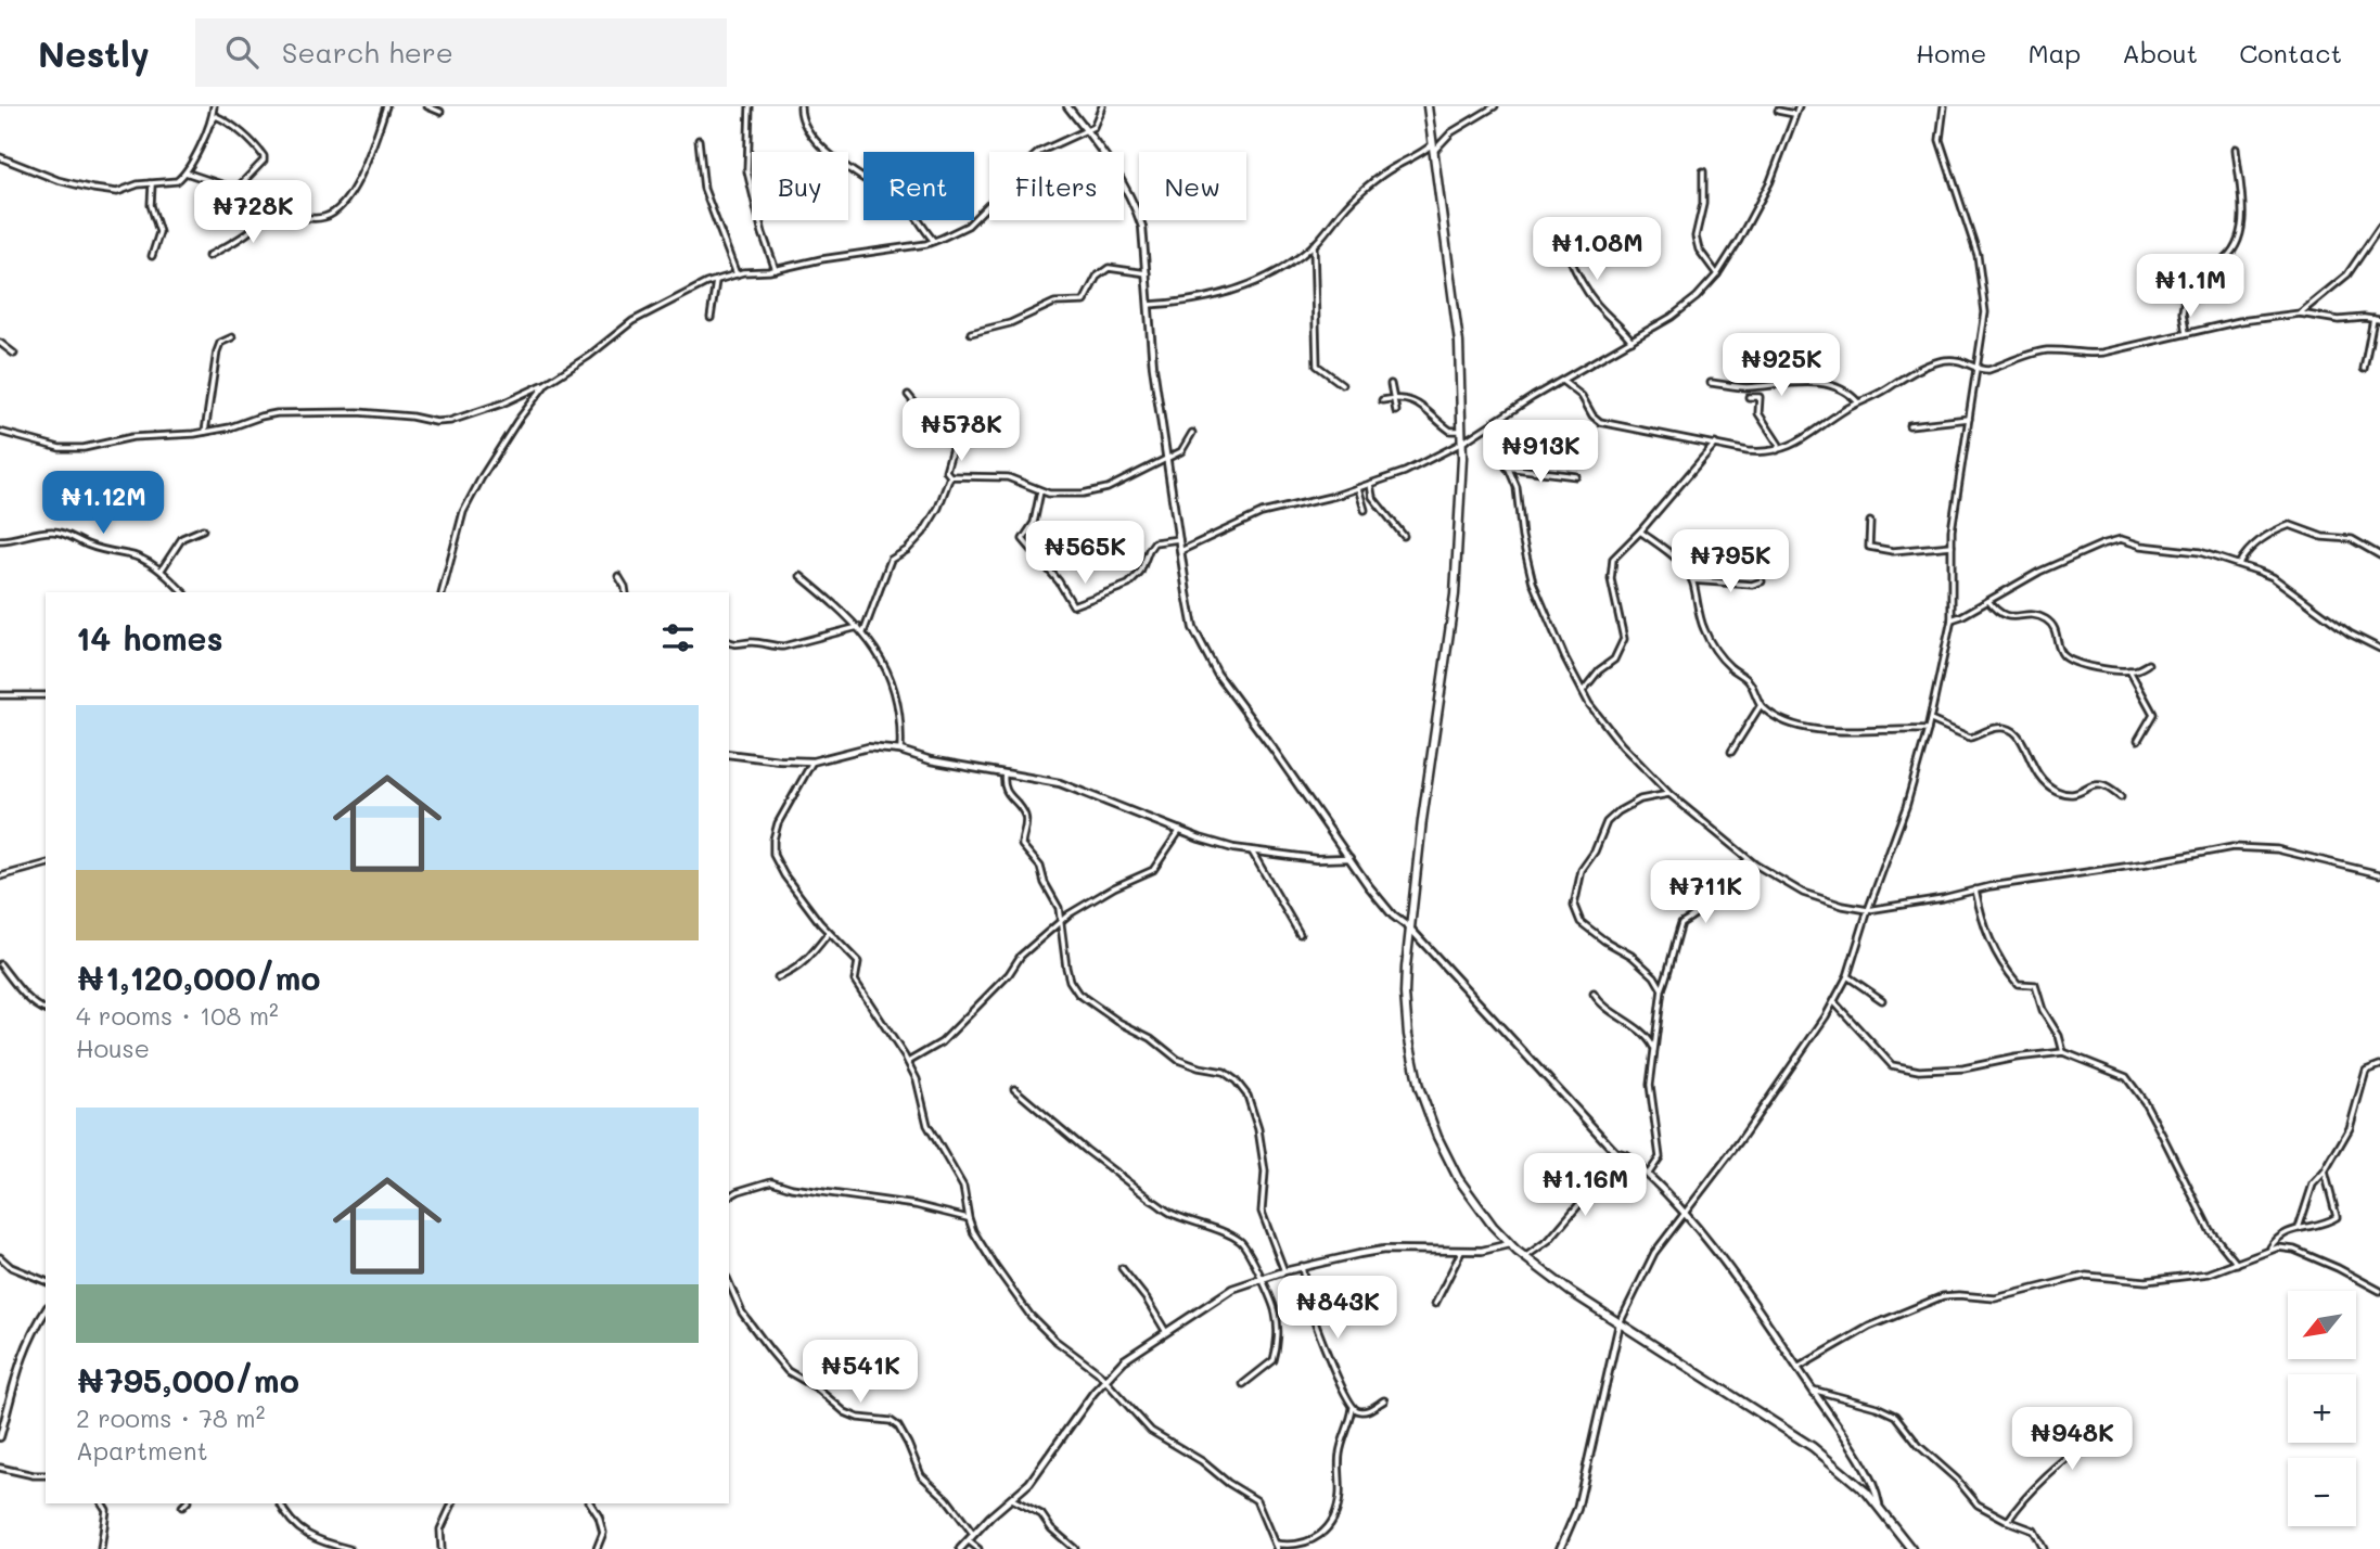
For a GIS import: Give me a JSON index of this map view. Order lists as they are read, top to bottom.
{
  "north": "bottom left",
  "page": {
    "header": "Nestly",
    "search": "Search here",
    "nav": [
      "Home",
      "Map",
      "About",
      "Contact"
    ],
    "chip": [
      "Buy",
      "Rent",
      "Filters",
      "New"
    ],
    "price": [
      "₦728K",
      "₦1.08M",
      "₦1.1M",
      "₦925K",
      "₦578K",
      "₦913K",
      "₦1.12M",
      "₦565K",
      "₦795K",
      "₦711K",
      "₦1.16M",
      "₦843K",
      "₦541K",
      "₦948K"
    ],
    "heading": "14 homes",
    "list": [
      {
        "name": "₦1,120,000/mo",
        "note": "4 rooms · 108 m² · House"
      },
      {
        "name": "₦795,000/mo",
        "note": "2 rooms · 78 m² · Apartment"
      }
    ],
    "map_buttons": ["+", "−"]
  }
}
